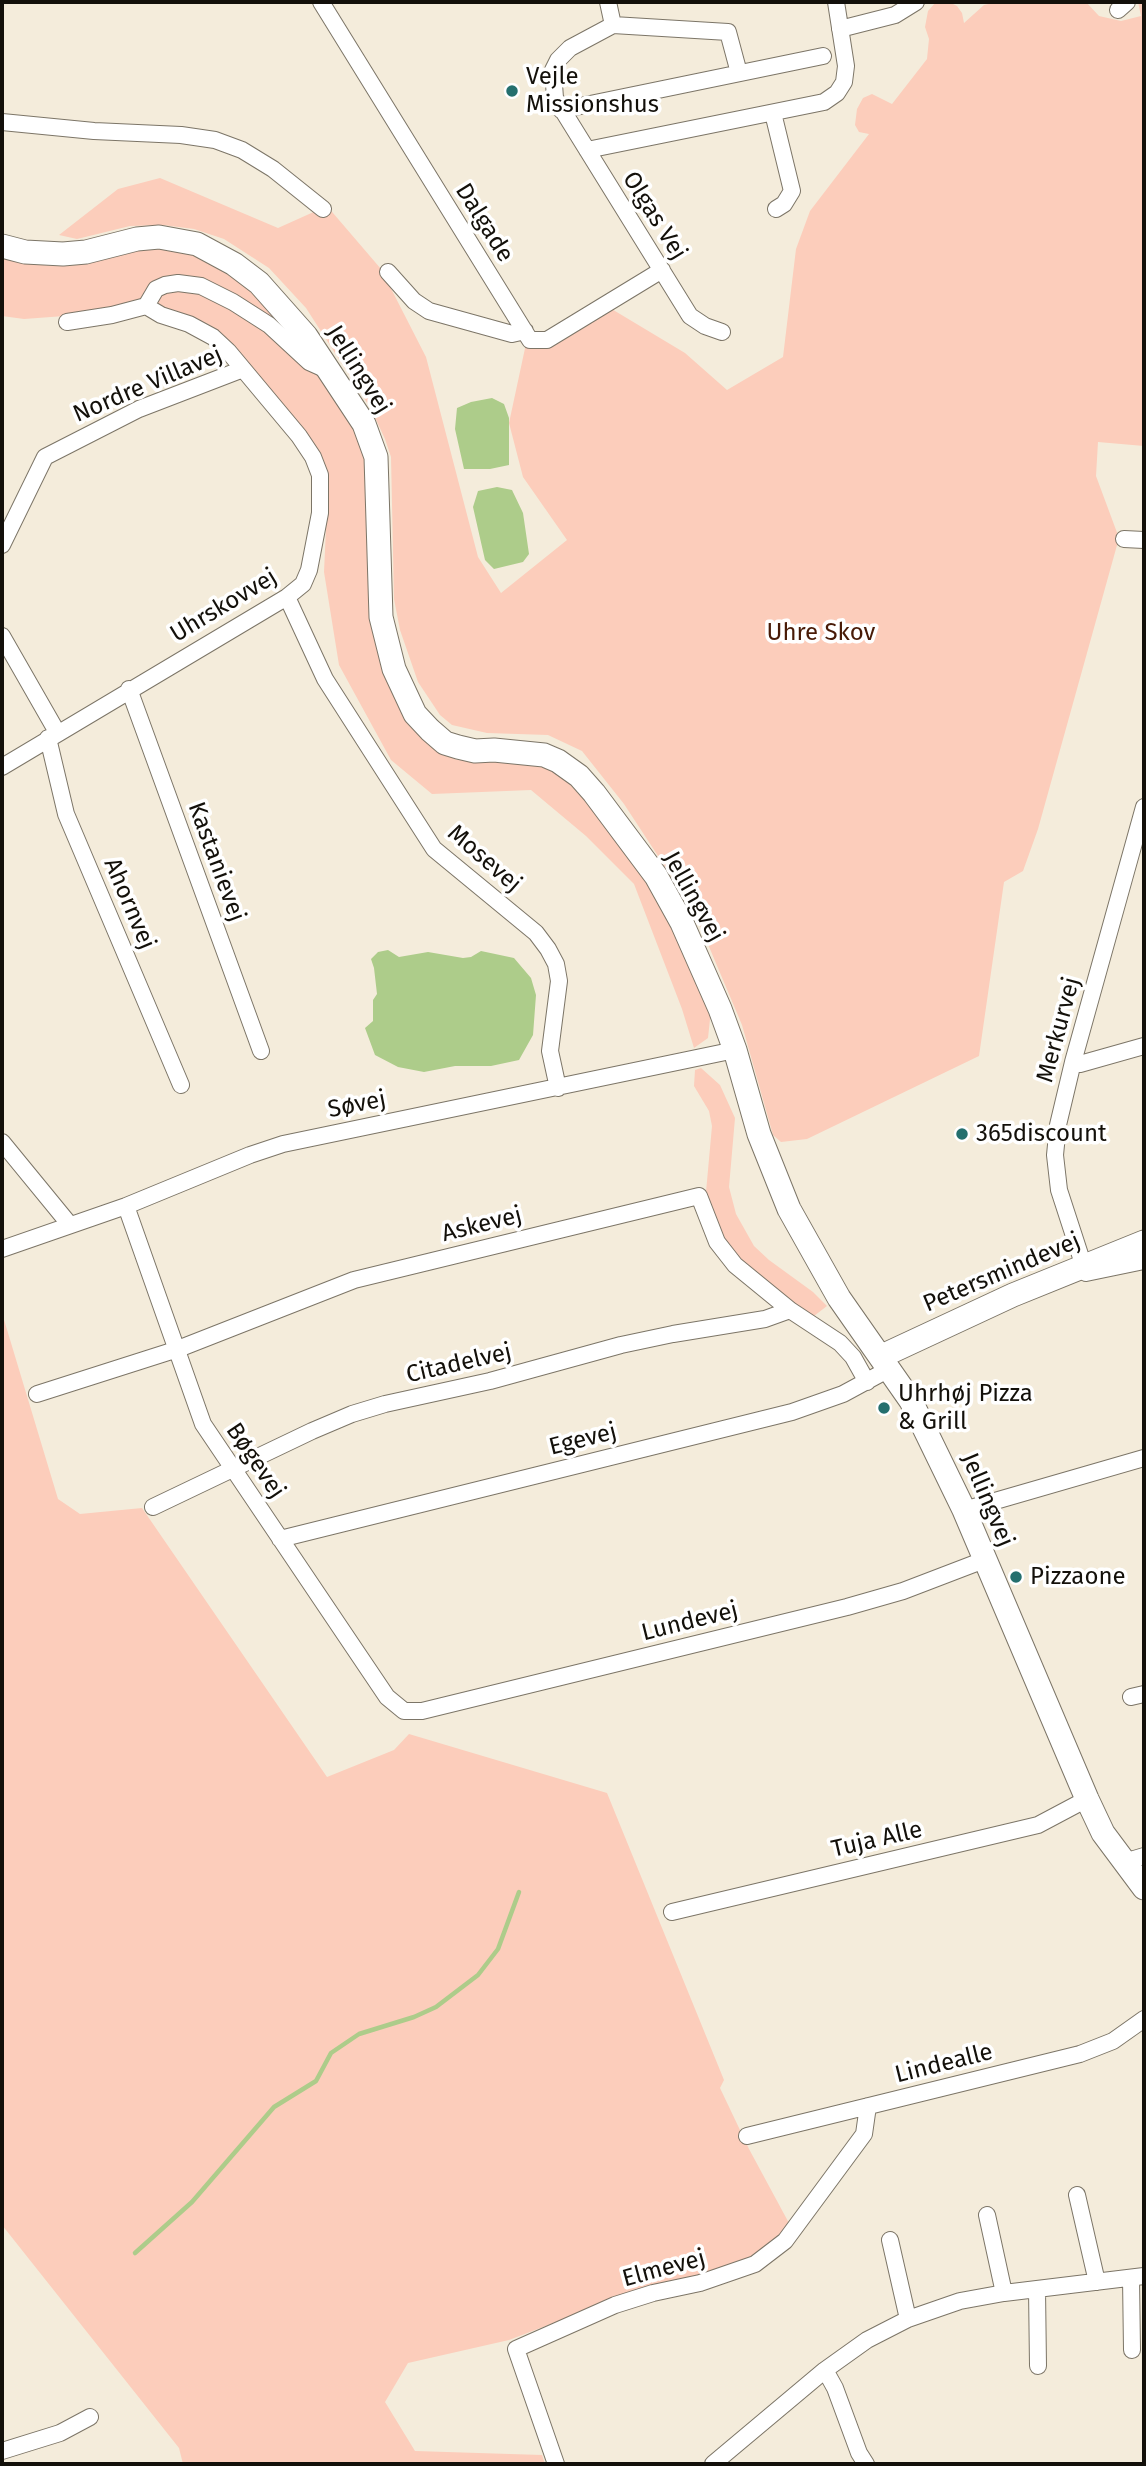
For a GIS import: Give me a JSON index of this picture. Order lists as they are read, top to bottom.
{
  "streets": {
    "main road": ["Jellingvej", "Petersmindevej"],
    "street": [
      "Olgas Vej",
      "Dalgade",
      "Nordre Villavej",
      "Uhrskovvej",
      "Mosevej",
      "Kastanievej",
      "Ahornvej",
      "Merkurvej",
      "Søvej",
      "Askevej",
      "Citadelvej",
      "Egevej",
      "Bøgevej",
      "Lundevej",
      "Tuja Alle",
      "Lindealle",
      "Elmevej"
    ]
  },
  "crossings": [
    ["Jellingvej", "Søvej"],
    ["Jellingvej", "Petersmindevej"],
    ["Jellingvej", "Egevej"],
    ["Jellingvej", "Lundevej"],
    ["Jellingvej", "Tuja Alle"],
    ["Nordre Villavej", "Uhrskovvej"],
    ["Uhrskovvej", "Mosevej"],
    ["Uhrskovvej", "Kastanievej"],
    ["Uhrskovvej", "Ahornvej"],
    ["Mosevej", "Søvej"],
    ["Merkurvej", "Petersmindevej"],
    ["Søvej", "Bøgevej"],
    ["Askevej", "Citadelvej"],
    ["Askevej", "Egevej"],
    ["Askevej", "Bøgevej"],
    ["Petersmindevej", "Egevej"],
    ["Citadelvej", "Bøgevej"],
    ["Egevej", "Bøgevej"],
    ["Bøgevej", "Lundevej"],
    ["Lindealle", "Elmevej"]
  ],
  "parks": ["Uhre Skov"],
  "places": [
    "Vejle Missionshus",
    "365discount",
    "Uhrhøj Pizza & Grill",
    "Pizzaone"
  ]
}
